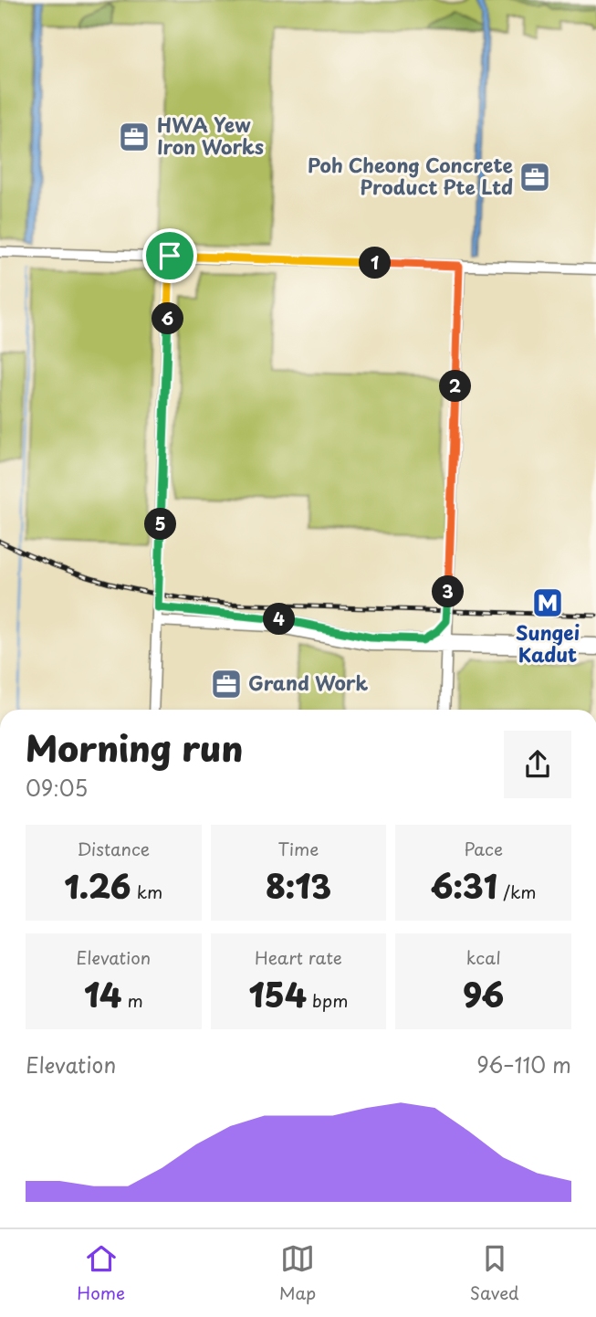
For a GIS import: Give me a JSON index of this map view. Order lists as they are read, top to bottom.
{
  "places": {
    "office": ["HWA Yew Iron Works", "Poh Cheong Concrete Product Pte Ltd", "Grand Work"],
    "metro station": ["Sungei Kadut"]
  },
  "page": {
    "pins": [
      "1",
      "6",
      "2",
      "5",
      "3",
      "4"
    ],
    "heading": ["Morning run", "09:05"],
    "stats": [
      ["Distance", "1.26 km"],
      ["Time", "8:13"],
      ["Pace", "6:31 /km"],
      ["Elevation", "14 m"],
      ["Heart rate", "154 bpm"],
      ["kcal", "96"]
    ],
    "chart": ["Elevation", "96–110 m"],
    "tabs": ["Home", "Map", "Saved"]
  }
}
